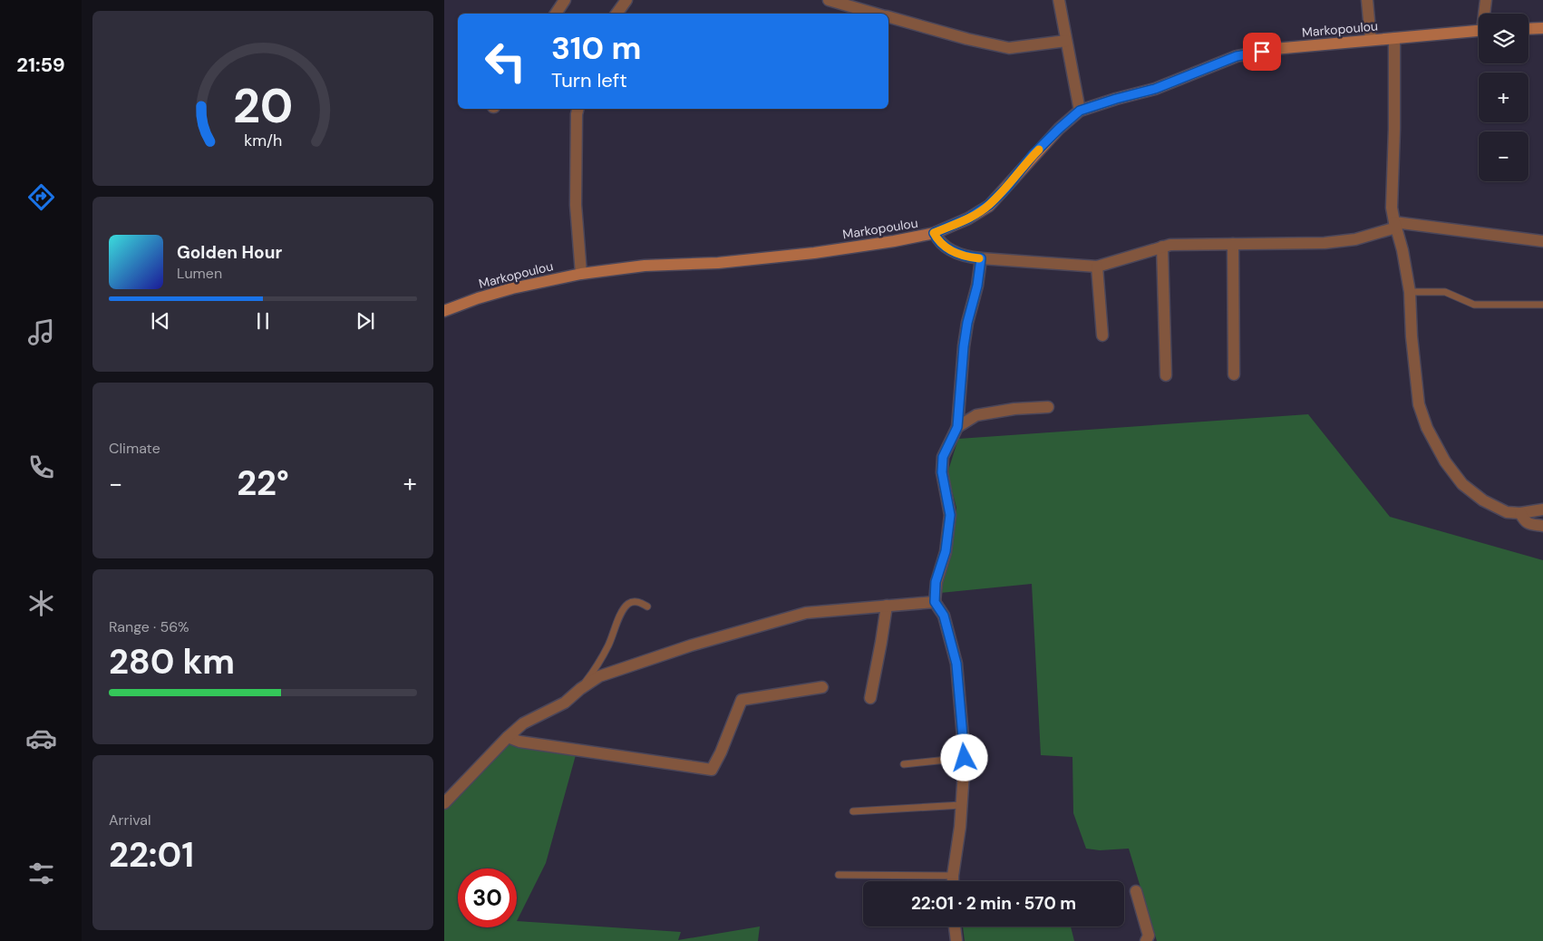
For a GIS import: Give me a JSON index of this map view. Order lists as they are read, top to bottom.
{
  "streets": {
    "street": ["Markopoulou"]
  },
  "page": {
    "tabs": "21:59",
    "map_buttons": ["+", "−"],
    "turn": ["310 m", "Turn left"],
    "song": ["Golden Hour", "Lumen"],
    "tile": [
      "Climate",
      ["Range · 56%", "280 km"],
      ["Arrival", "22:01"]
    ],
    "heat": ["−", "22°", "+"],
    "limit": "30",
    "trip": "22:01 · 2 min · 570 m",
    "gauge": ["20", "km/h"]
  }
}
